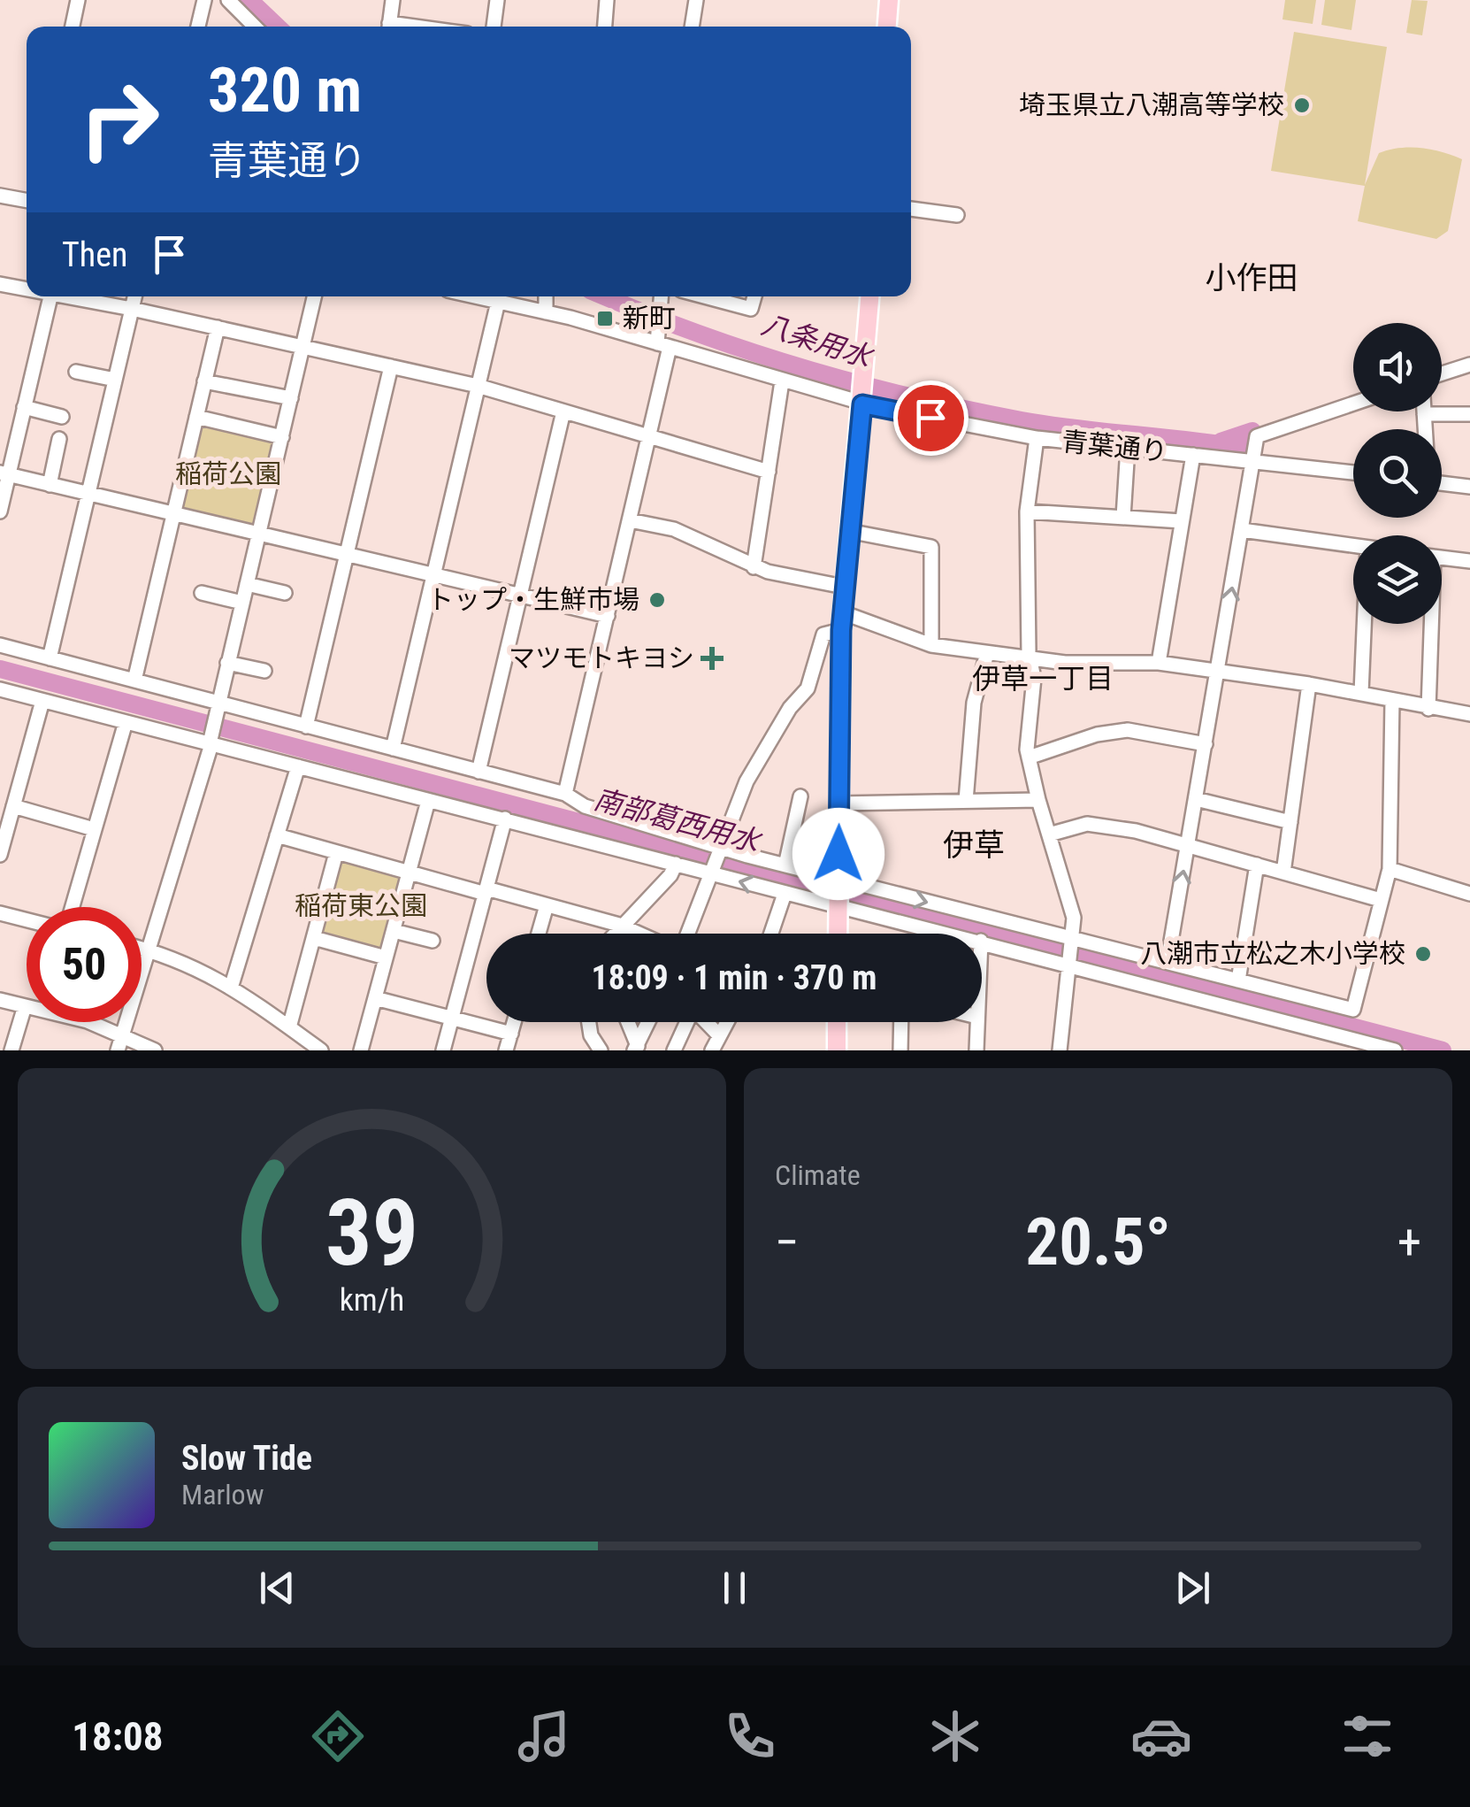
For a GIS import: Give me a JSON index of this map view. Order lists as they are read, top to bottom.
{
  "streets": {
    "street": ["青葉通り"]
  },
  "districts": ["小作田", "伊草一丁目", "伊草"],
  "water": ["八条用水", "南部葛西用水"],
  "parks": ["稲荷公園", "稲荷東公園"],
  "places": {
    "other": ["埼玉県立八潮高等学校", "トップ・生鮮市場", "八潮市立松之木小学校"],
    "transit": ["新町"],
    "health": ["マツモトキヨシ"]
  },
  "page": {
    "turn": ["320 m", "青葉通り"],
    "then": "Then",
    "limit": "50",
    "trip": "18:09 · 1 min · 370 m",
    "tile": "Climate",
    "heat": ["−", "20.5°", "+"],
    "song": ["Slow Tide", "Marlow"],
    "tabs": "18:08",
    "gauge": ["39", "km/h"]
  }
}
